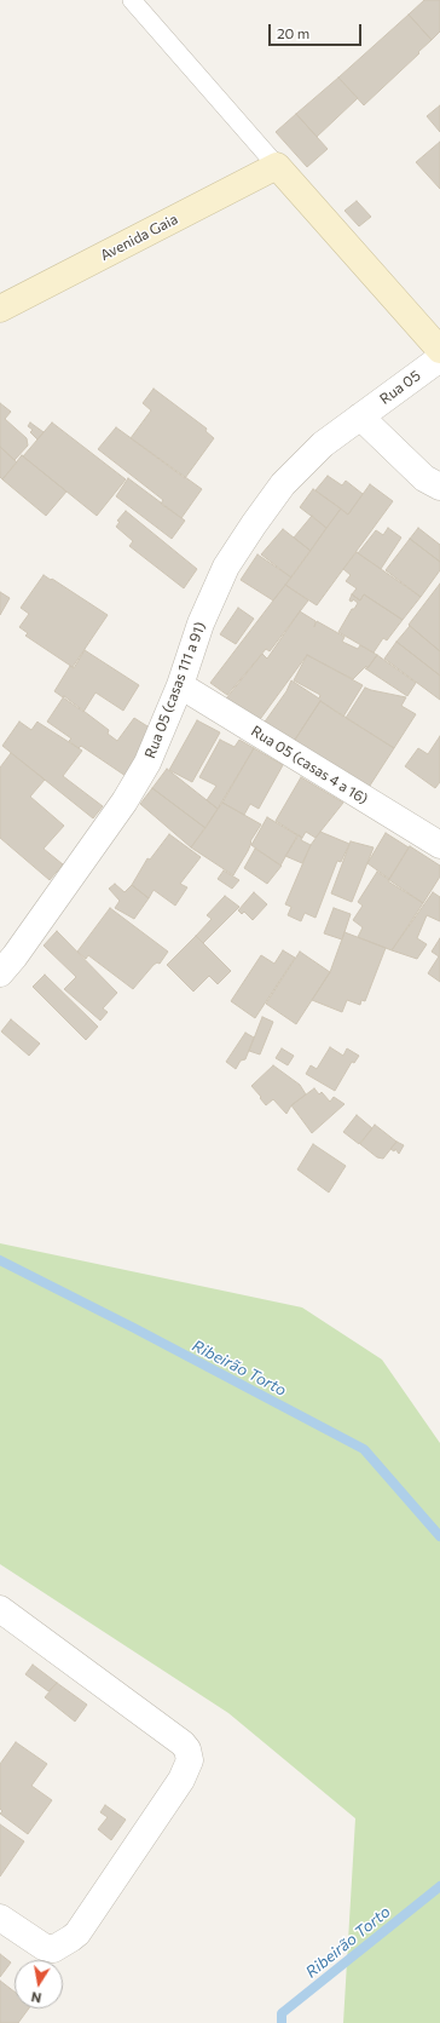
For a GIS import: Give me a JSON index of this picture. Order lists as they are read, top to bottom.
{
  "streets": {
    "street": [
      "Avenida Gaia",
      "Rua 05",
      "Rua 05 (casas 111 a 91)",
      "Rua 05 (casas 4 a 16)"
    ]
  },
  "crossings": [
    ["Rua 05", "Rua 05 (casas 111 a 91)"],
    ["Rua 05 (casas 111 a 91)", "Rua 05 (casas 4 a 16)"]
  ],
  "water": ["Ribeirão Torto"],
  "scale_bar": "20 m",
  "north": "bottom"
}
